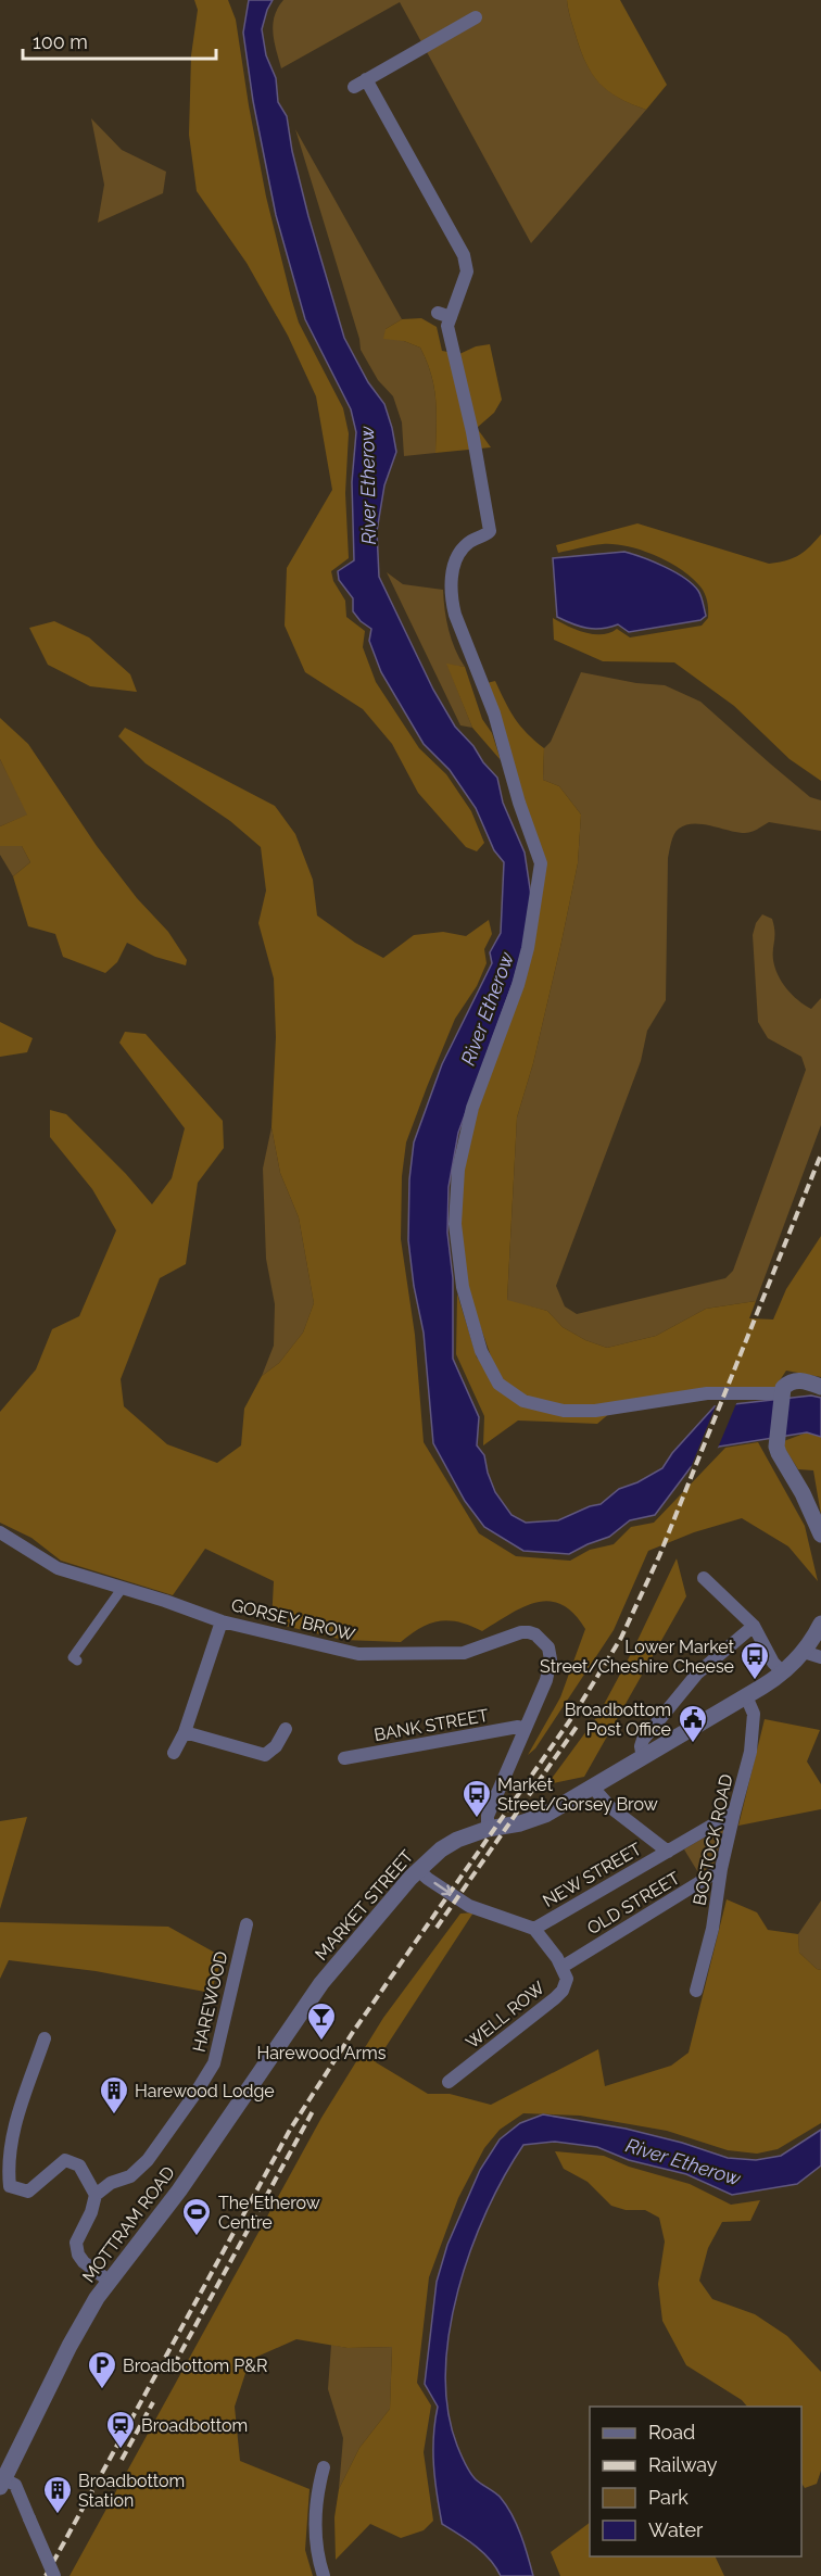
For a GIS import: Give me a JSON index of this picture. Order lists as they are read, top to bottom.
{
  "streets": {
    "street": [
      "GORSEY BROW",
      "BANK STREET",
      "BOSTOCK ROAD",
      "NEW STREET",
      "OLD STREET",
      "MARKET STREET",
      "HAREWOOD",
      "WELL ROW",
      "MOTTRAM ROAD"
    ]
  },
  "crossings": [
    ["GORSEY BROW", "BANK STREET"],
    ["GORSEY BROW", "MARKET STREET"],
    ["BOSTOCK ROAD", "NEW STREET"],
    ["BOSTOCK ROAD", "OLD STREET"],
    ["BOSTOCK ROAD", "MARKET STREET"],
    ["OLD STREET", "WELL ROW"],
    ["MARKET STREET", "MOTTRAM ROAD"]
  ],
  "water": ["River Etherow"],
  "places": {
    "bus stop": ["Lower Market Street/Cheshire Cheese", "Market Street/Gorsey Brow"],
    "public building": ["Broadbottom Post Office"],
    "bar": ["Harewood Arms"],
    "building": ["Harewood Lodge", "Broadbottom Station"],
    "sports": ["The Etherow Centre"],
    "parking": ["Broadbottom P&R"],
    "station": ["Broadbottom"]
  },
  "legend": [
    "Road",
    "Railway",
    "Park",
    "Water"
  ],
  "scale_bar": "100 m"
}
